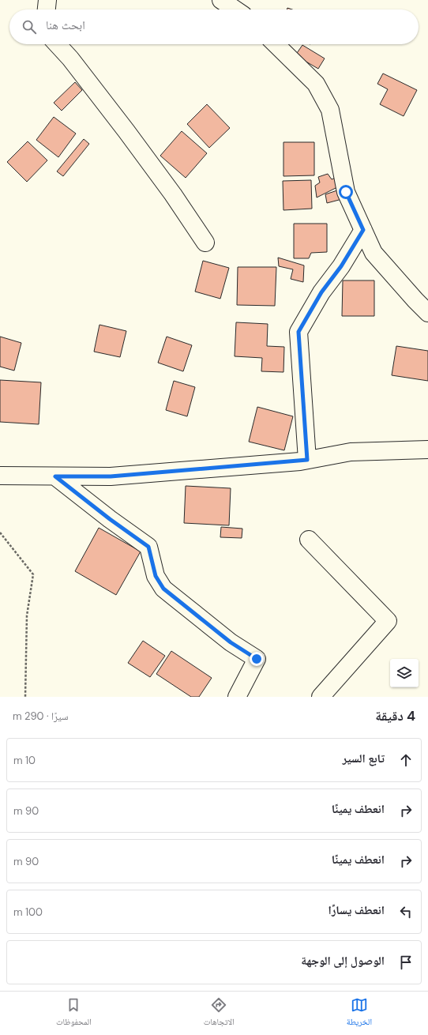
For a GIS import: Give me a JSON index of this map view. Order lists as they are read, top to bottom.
{
  "page": {
    "search": "ابحث هنا",
    "heading": ["4 دقيقة", "سيرًا · 290 m"],
    "list": [
      ["تابع السير", "10 m"],
      ["انعطف يمينًا", "90 m"],
      ["انعطف يمينًا", "90 m"],
      ["انعطف يسارًا", "100 m"],
      "الوصول إلى الوجهة"
    ],
    "nav": ["الخريطة", "الاتجاهات", "المحفوظات"]
  }
}
